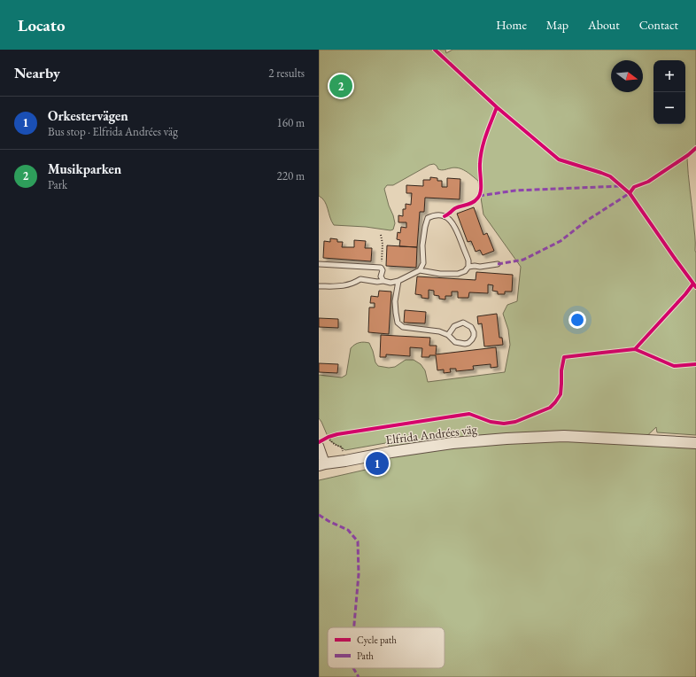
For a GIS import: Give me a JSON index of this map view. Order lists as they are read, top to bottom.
{
  "streets": {
    "street": ["Elfrida Andrées väg"]
  },
  "legend": ["Cycle path", "Path"],
  "north": "right",
  "page": {
    "header": "Locato",
    "nav": [
      "Home",
      "Map",
      "About",
      "Contact"
    ],
    "heading": ["Nearby", "2 results"],
    "map_buttons": ["+", "−"],
    "pins": ["2", "1"],
    "list": [
      {
        "mark": "1",
        "name": "Orkestervägen",
        "note": "Bus stop · Elfrida Andrées väg",
        "value": "160 m"
      },
      {
        "mark": "2",
        "name": "Musikparken",
        "note": "Park",
        "value": "220 m"
      }
    ]
  }
}
